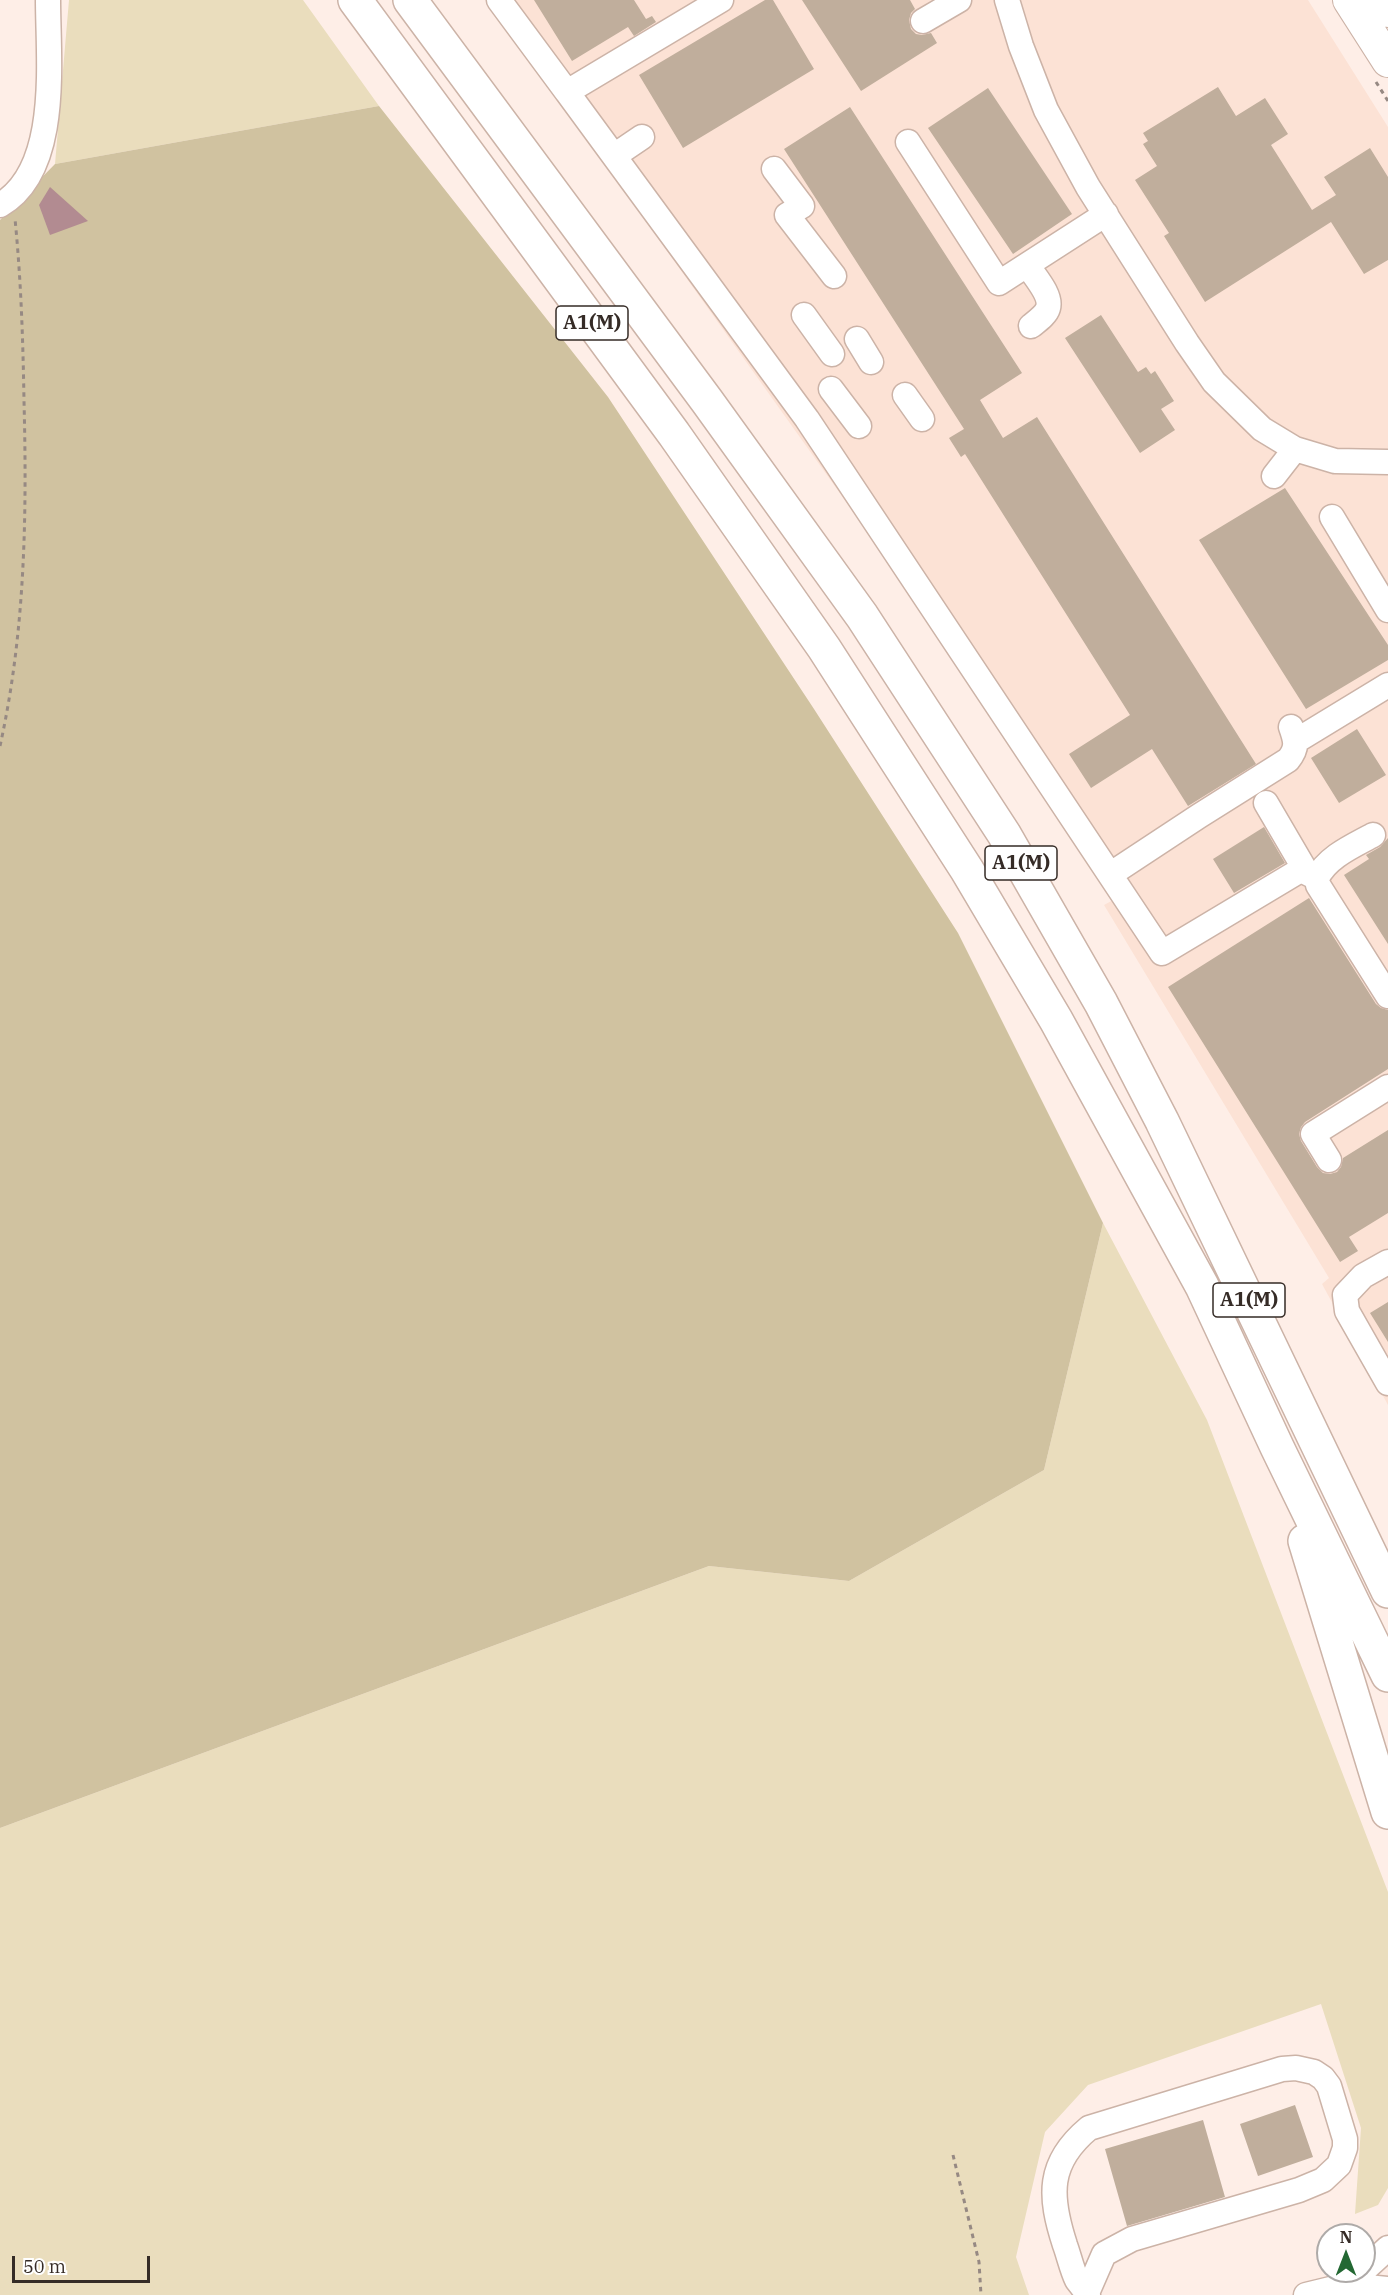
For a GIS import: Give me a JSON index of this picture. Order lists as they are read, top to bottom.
{
  "streets": {
    "highway": ["A1(M)"]
  },
  "scale_bar": "50 m",
  "north": "top"
}
